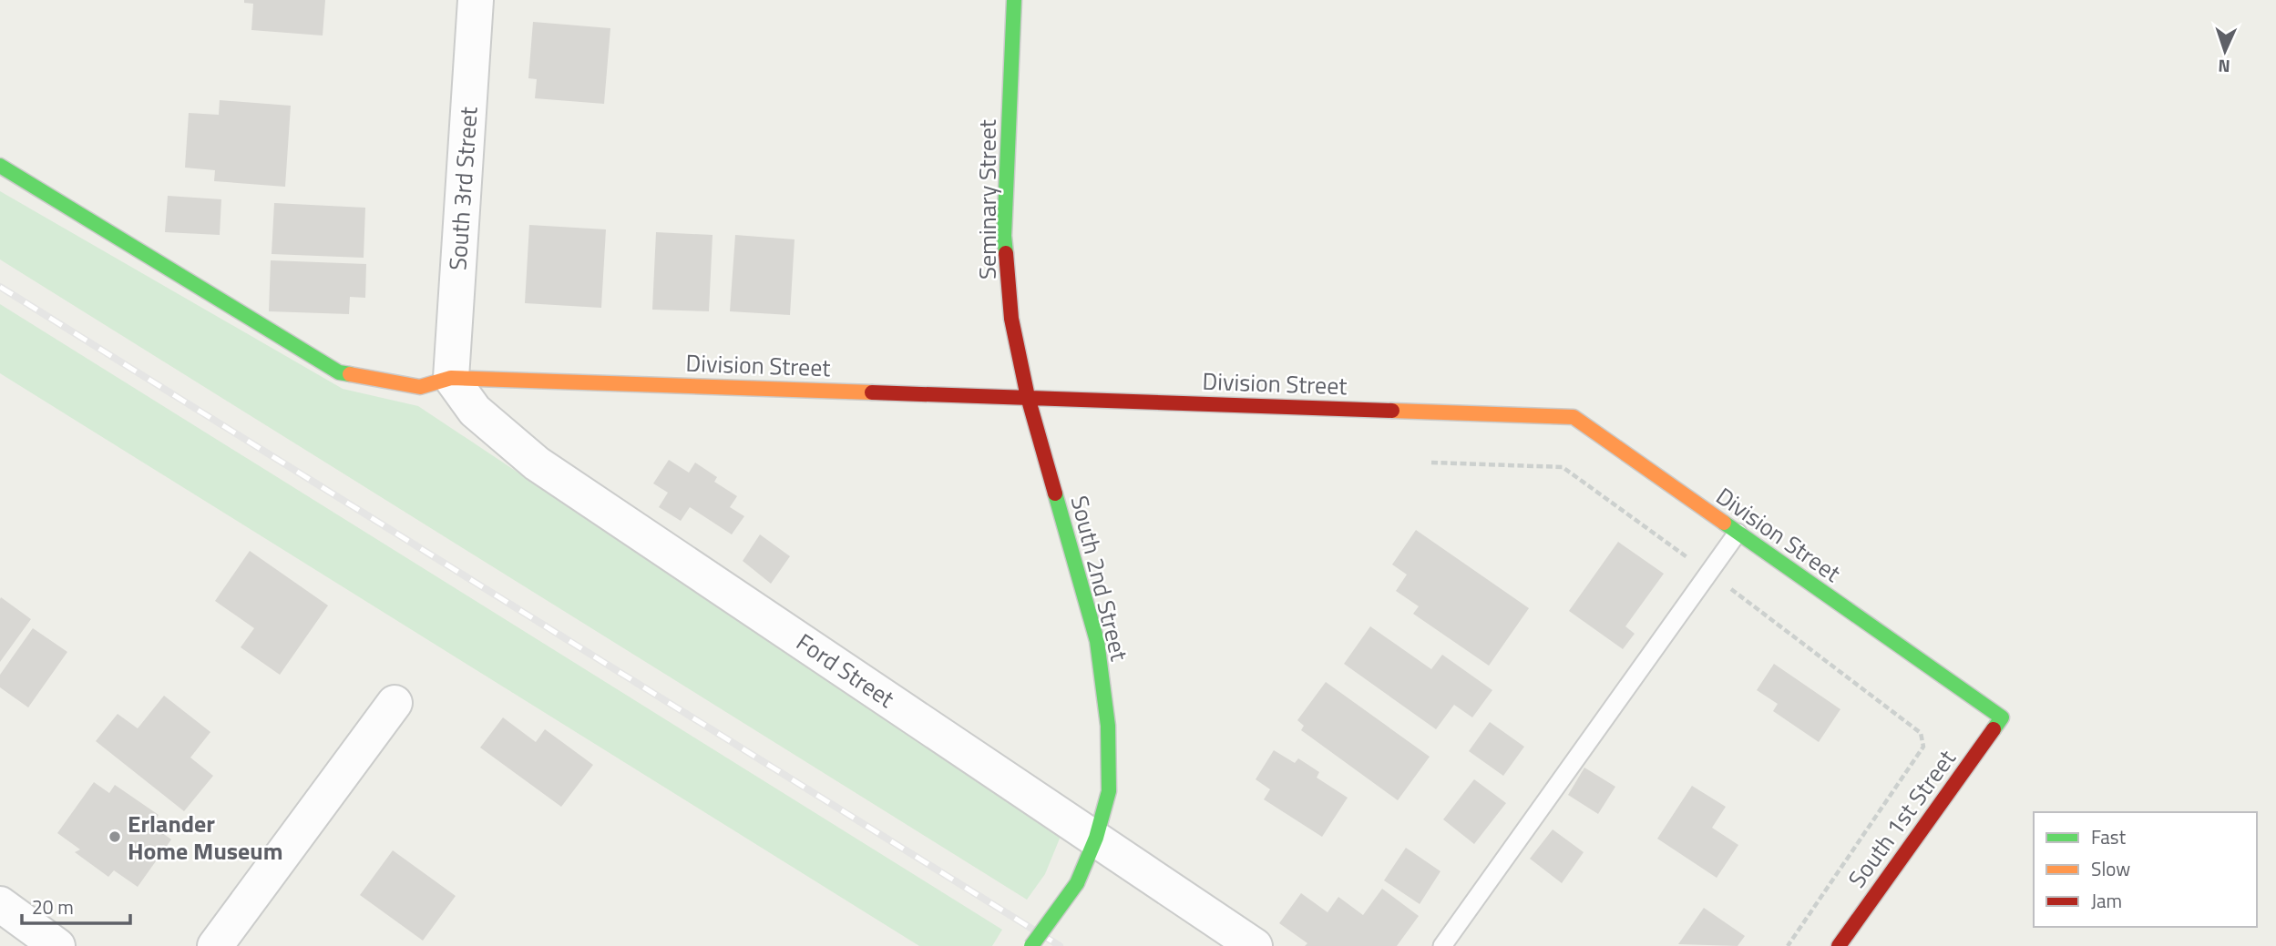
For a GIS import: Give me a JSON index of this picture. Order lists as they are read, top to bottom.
{
  "streets": {
    "street": [
      "South 3rd Street",
      "Seminary Street",
      "Division Street",
      "South 2nd Street",
      "Ford Street",
      "South 1st Street"
    ]
  },
  "crossings": [
    ["South 3rd Street", "Division Street"],
    ["South 3rd Street", "Ford Street"],
    ["Seminary Street", "Division Street"],
    ["Seminary Street", "South 2nd Street"],
    ["Division Street", "South 2nd Street"],
    ["Division Street", "Ford Street"],
    ["Division Street", "South 1st Street"],
    ["South 2nd Street", "Ford Street"]
  ],
  "places": ["Erlander Home Museum"],
  "legend": ["Fast", "Slow", "Jam"],
  "scale_bar": "20 m",
  "north": "bottom"
}
